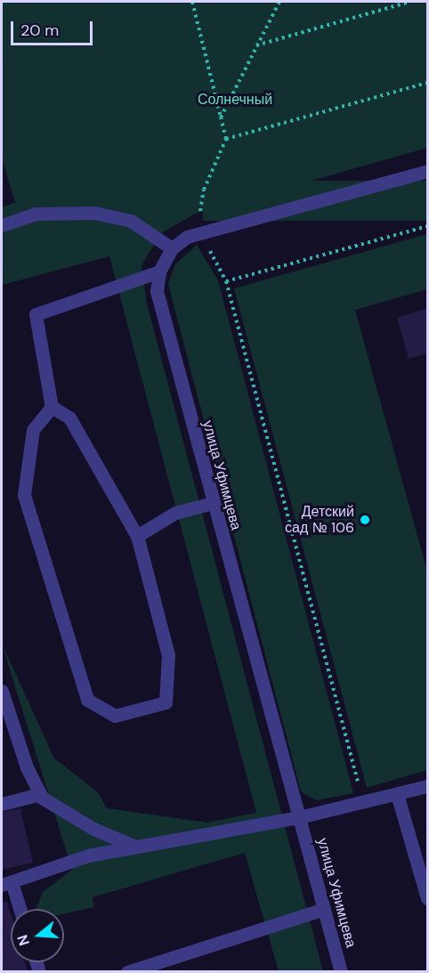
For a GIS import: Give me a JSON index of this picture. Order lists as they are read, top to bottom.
{
  "streets": {
    "street": ["улица Уфимцева"]
  },
  "parks": ["Солнечный"],
  "places": ["Детский сад № 106"],
  "scale_bar": "20 m",
  "north": "left"
}
